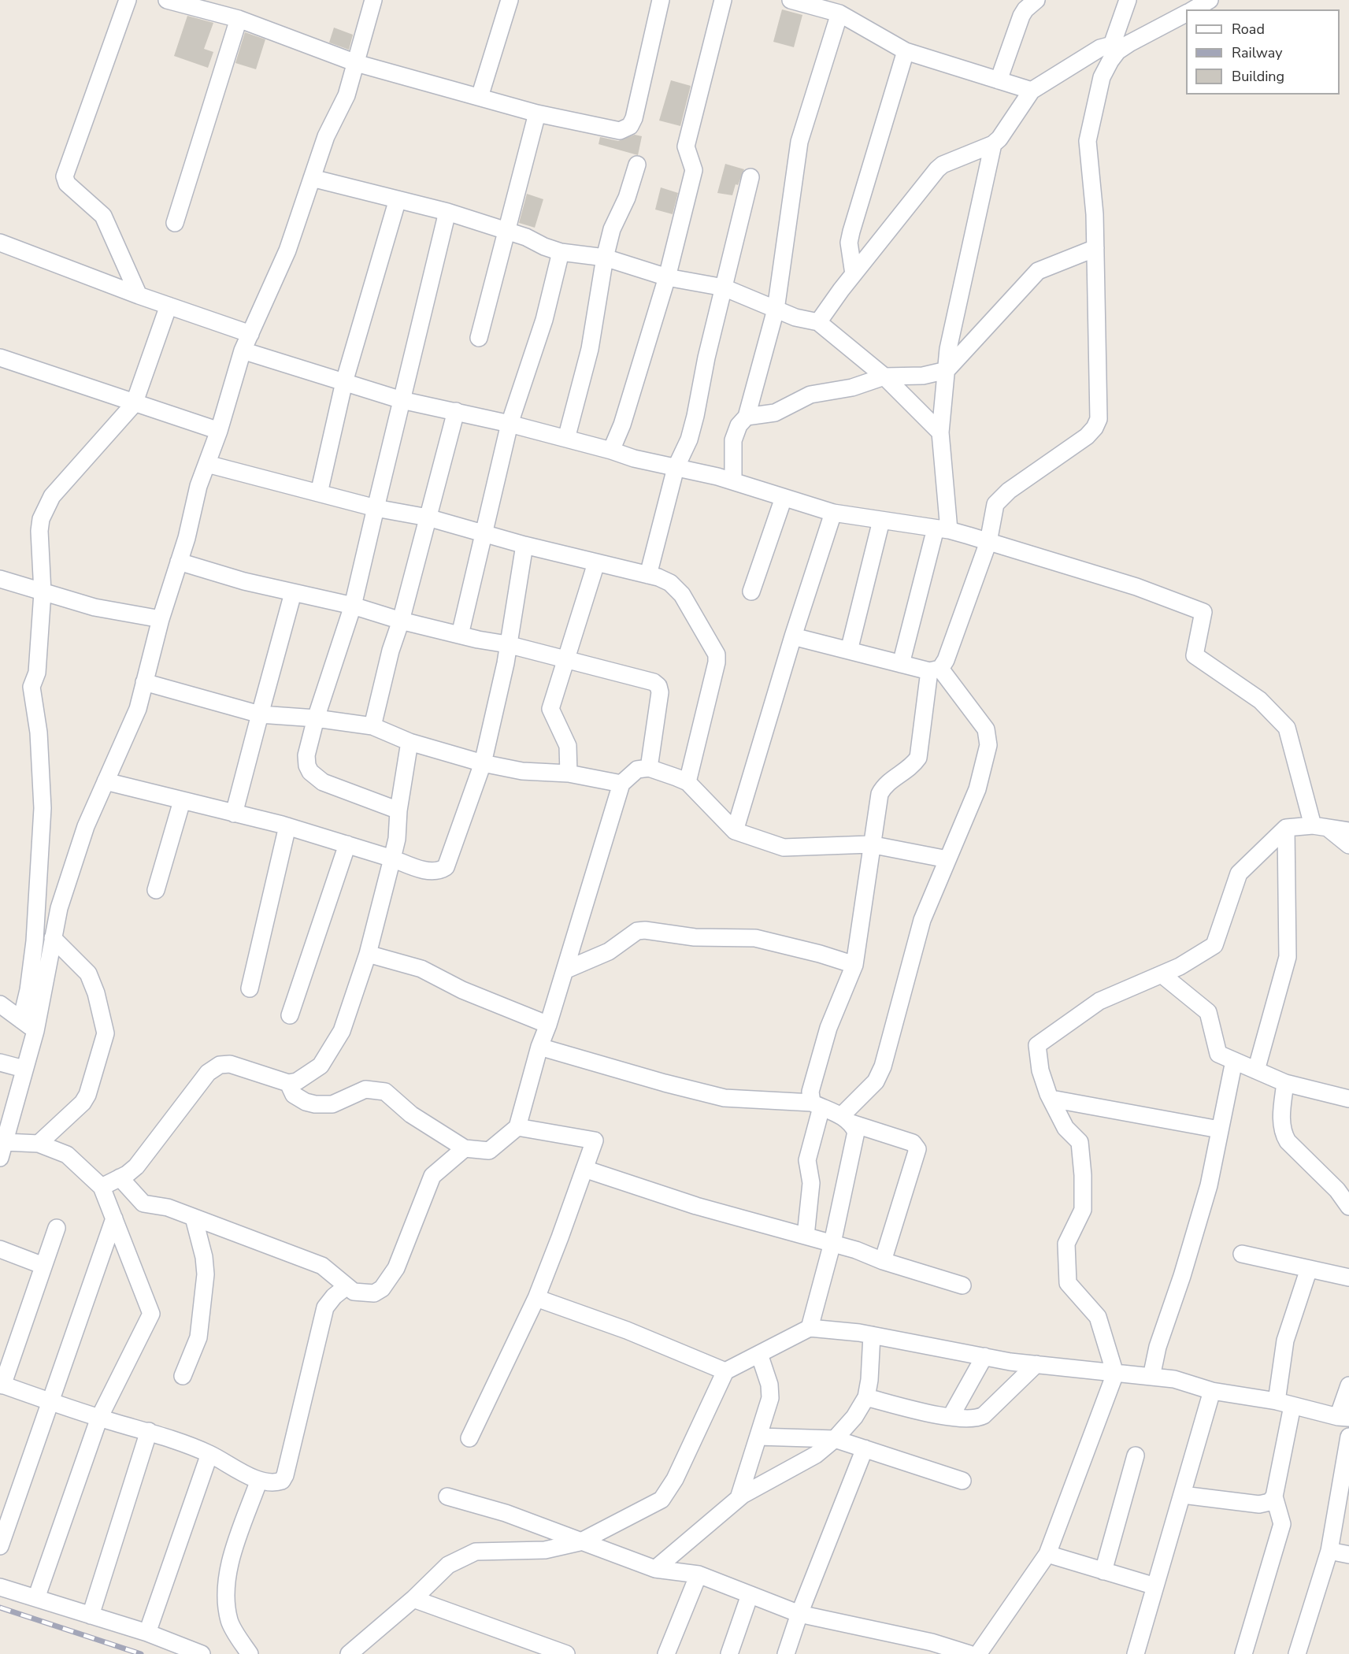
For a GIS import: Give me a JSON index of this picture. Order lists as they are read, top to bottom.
{
  "legend": ["Road", "Railway", "Building"]
}
